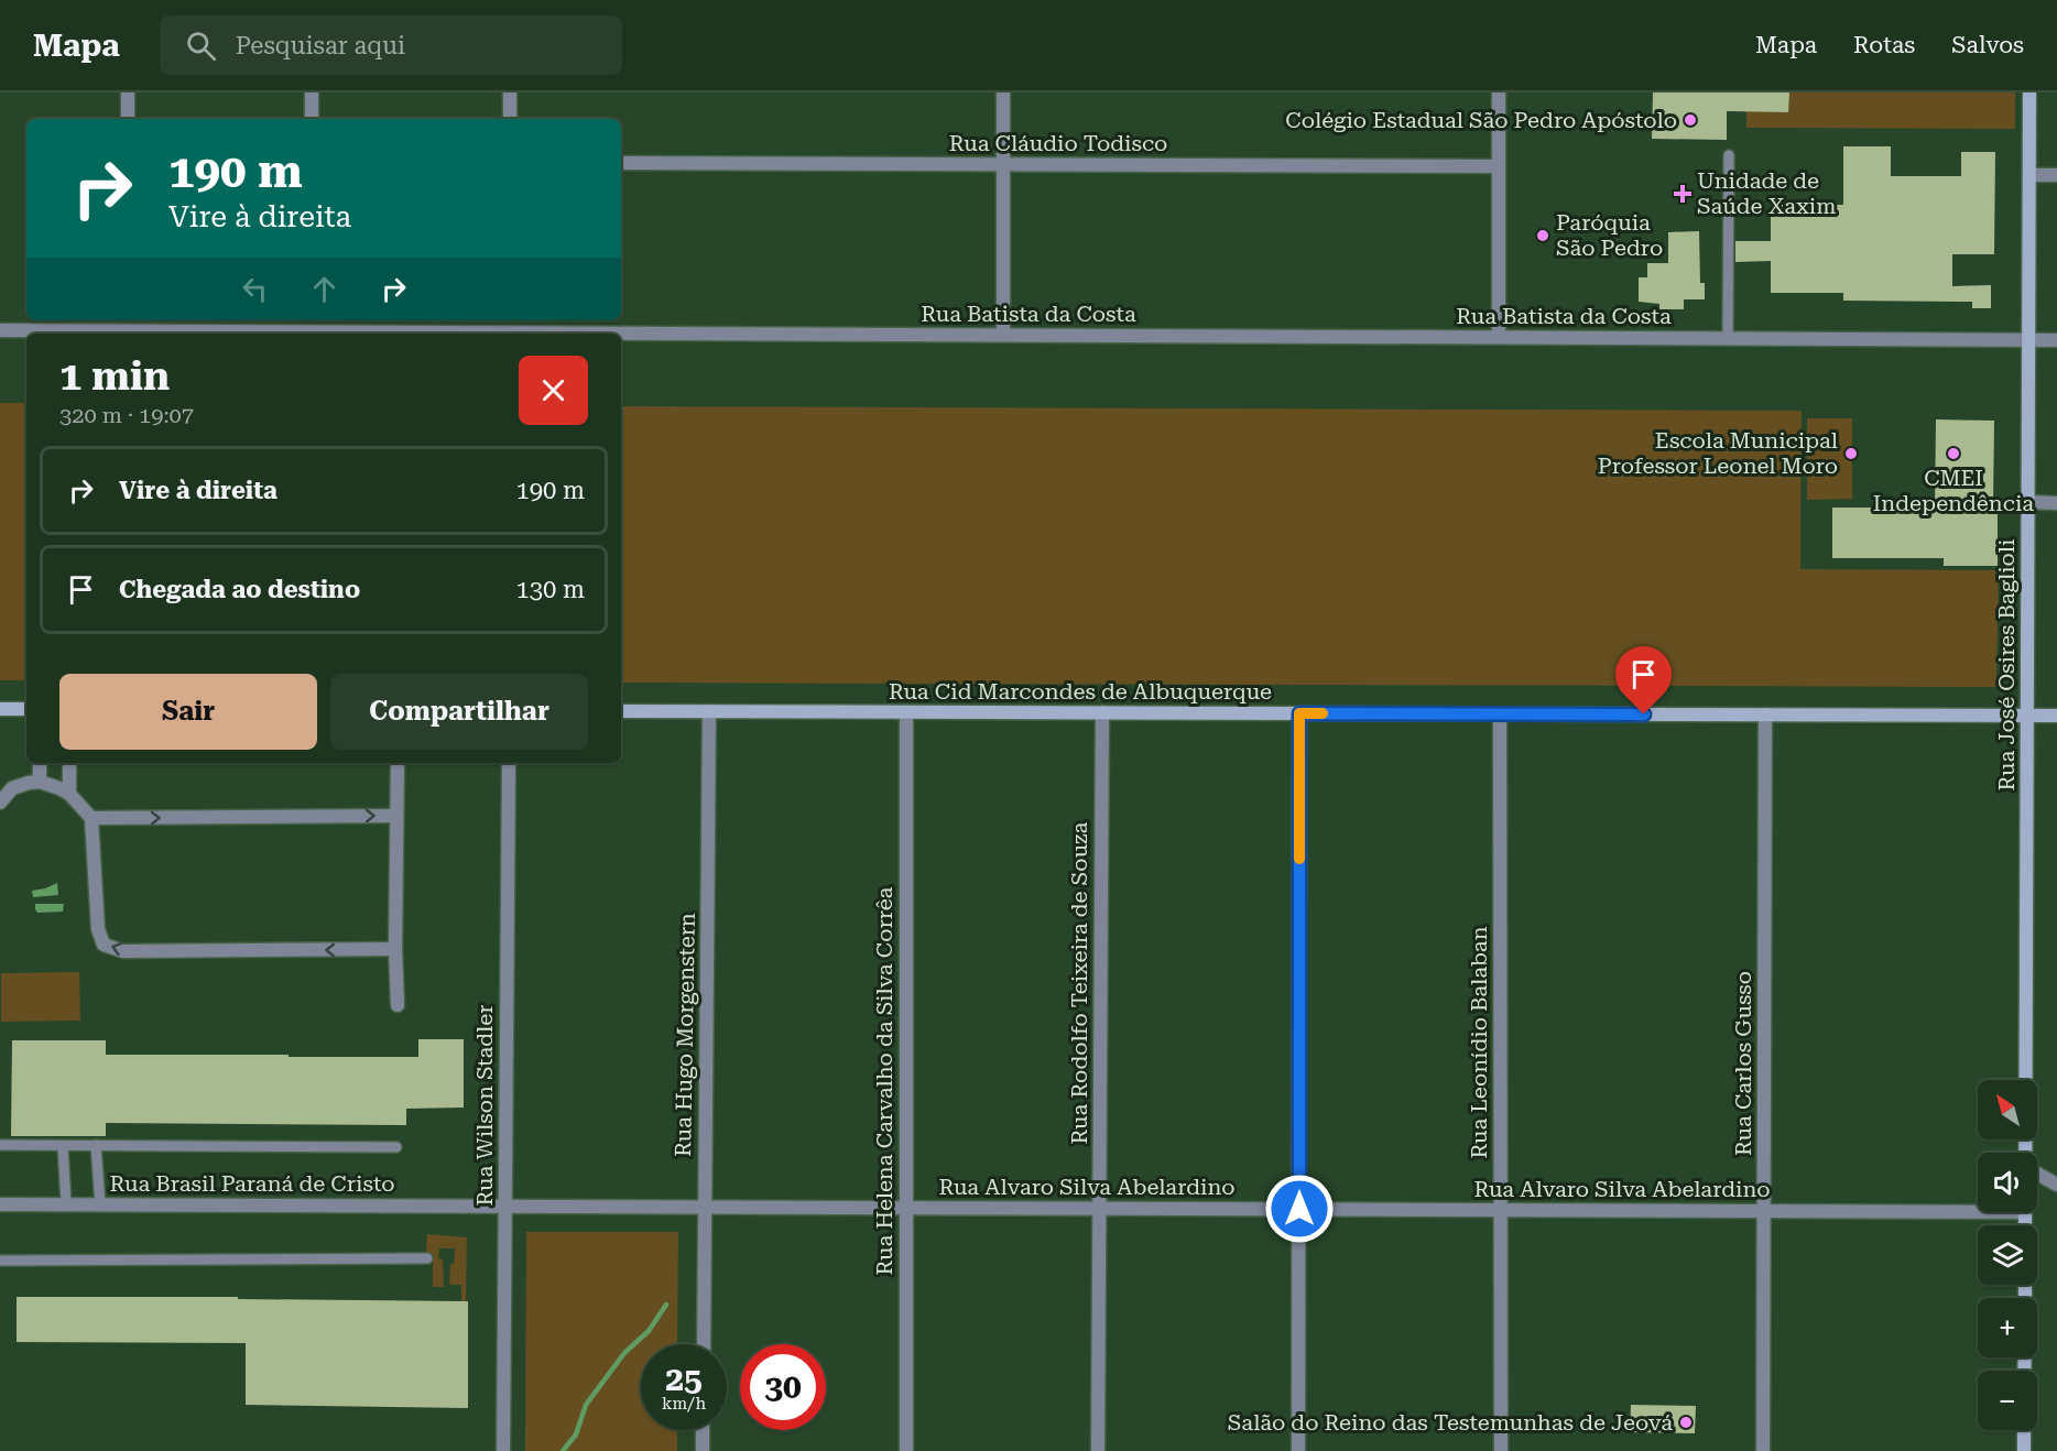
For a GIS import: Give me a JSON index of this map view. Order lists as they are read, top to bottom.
{
  "streets": {
    "street": [
      "Rua Cláudio Todisco",
      "Rua Batista da Costa",
      "Rua José Osires Baglioli",
      "Rua Cid Marcondes de Albuquerque",
      "Rua Rodolfo Teixeira de Souza",
      "Rua Hugo Morgenstern",
      "Rua Leonídio Balaban",
      "Rua Carlos Gusso",
      "Rua Helena Carvalho da Silva Corrêa",
      "Rua Wilson Stadler",
      "Rua Brasil Paraná de Cristo",
      "Rua Alvaro Silva Abelardino"
    ]
  },
  "crossings": [
    ["Rua Batista da Costa", "Rua José Osires Baglioli"],
    ["Rua José Osires Baglioli", "Rua Cid Marcondes de Albuquerque"],
    ["Rua Cid Marcondes de Albuquerque", "Rua Rodolfo Teixeira de Souza"],
    ["Rua Cid Marcondes de Albuquerque", "Rua Hugo Morgenstern"],
    ["Rua Cid Marcondes de Albuquerque", "Rua Leonídio Balaban"],
    ["Rua Cid Marcondes de Albuquerque", "Rua Carlos Gusso"],
    ["Rua Cid Marcondes de Albuquerque", "Rua Helena Carvalho da Silva Corrêa"],
    ["Rua Rodolfo Teixeira de Souza", "Rua Alvaro Silva Abelardino"],
    ["Rua Hugo Morgenstern", "Rua Alvaro Silva Abelardino"],
    ["Rua Leonídio Balaban", "Rua Alvaro Silva Abelardino"],
    ["Rua Carlos Gusso", "Rua Alvaro Silva Abelardino"],
    ["Rua Helena Carvalho da Silva Corrêa", "Rua Alvaro Silva Abelardino"],
    ["Rua Wilson Stadler", "Rua Brasil Paraná de Cristo"],
    ["Rua Wilson Stadler", "Rua Alvaro Silva Abelardino"],
    ["Rua Brasil Paraná de Cristo", "Rua Alvaro Silva Abelardino"]
  ],
  "places": {
    "other": [
      "Colégio Estadual São Pedro Apóstolo",
      "Paróquia São Pedro",
      "Escola Municipal Professor Leonel Moro",
      "CMEI Independência",
      "Salão do Reino das Testemunhas de Jeová"
    ],
    "health": ["Unidade de Saúde Xaxim"]
  },
  "north": "top left",
  "page": {
    "header": "Mapa",
    "search": "Pesquisar aqui",
    "nav": ["Mapa", "Rotas", "Salvos"],
    "turn": ["190 m", "Vire à direita"],
    "heading": ["1 min", "320 m · 19:07"],
    "list": [
      {
        "name": "Vire à direita",
        "value": "190 m"
      },
      {
        "name": "Chegada ao destino",
        "value": "130 m"
      }
    ],
    "buttons": ["Sair", "Compartilhar"],
    "map_buttons": ["+", "−"],
    "speed": "25 km/h",
    "limit": "30"
  }
}
